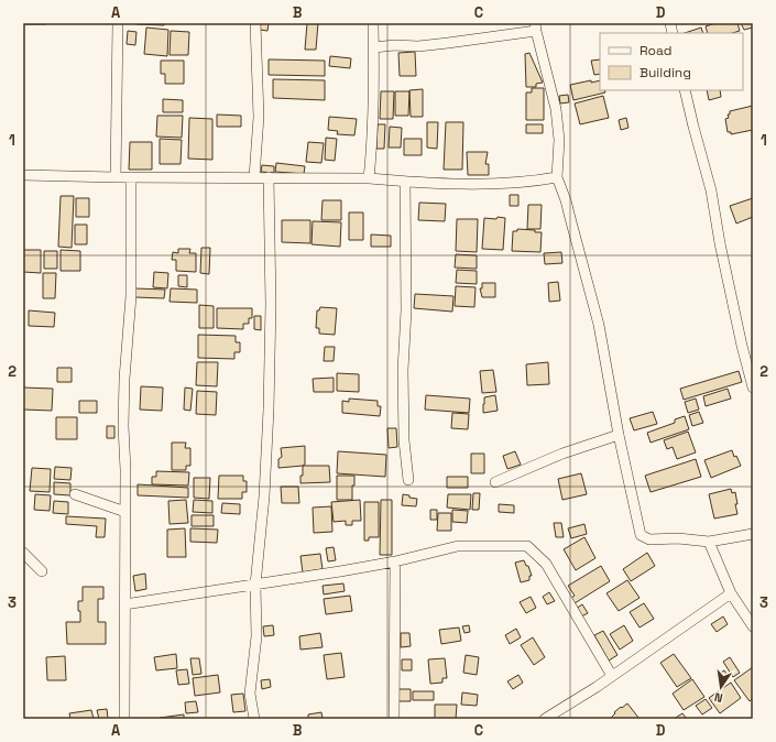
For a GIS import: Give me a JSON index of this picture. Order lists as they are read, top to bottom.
{
  "legend": ["Road", "Building"],
  "north": "bottom",
  "grid": {
    "columns": [
      "A",
      "B",
      "C",
      "D"
    ],
    "rows": ["1", "2", "3"]
  }
}
